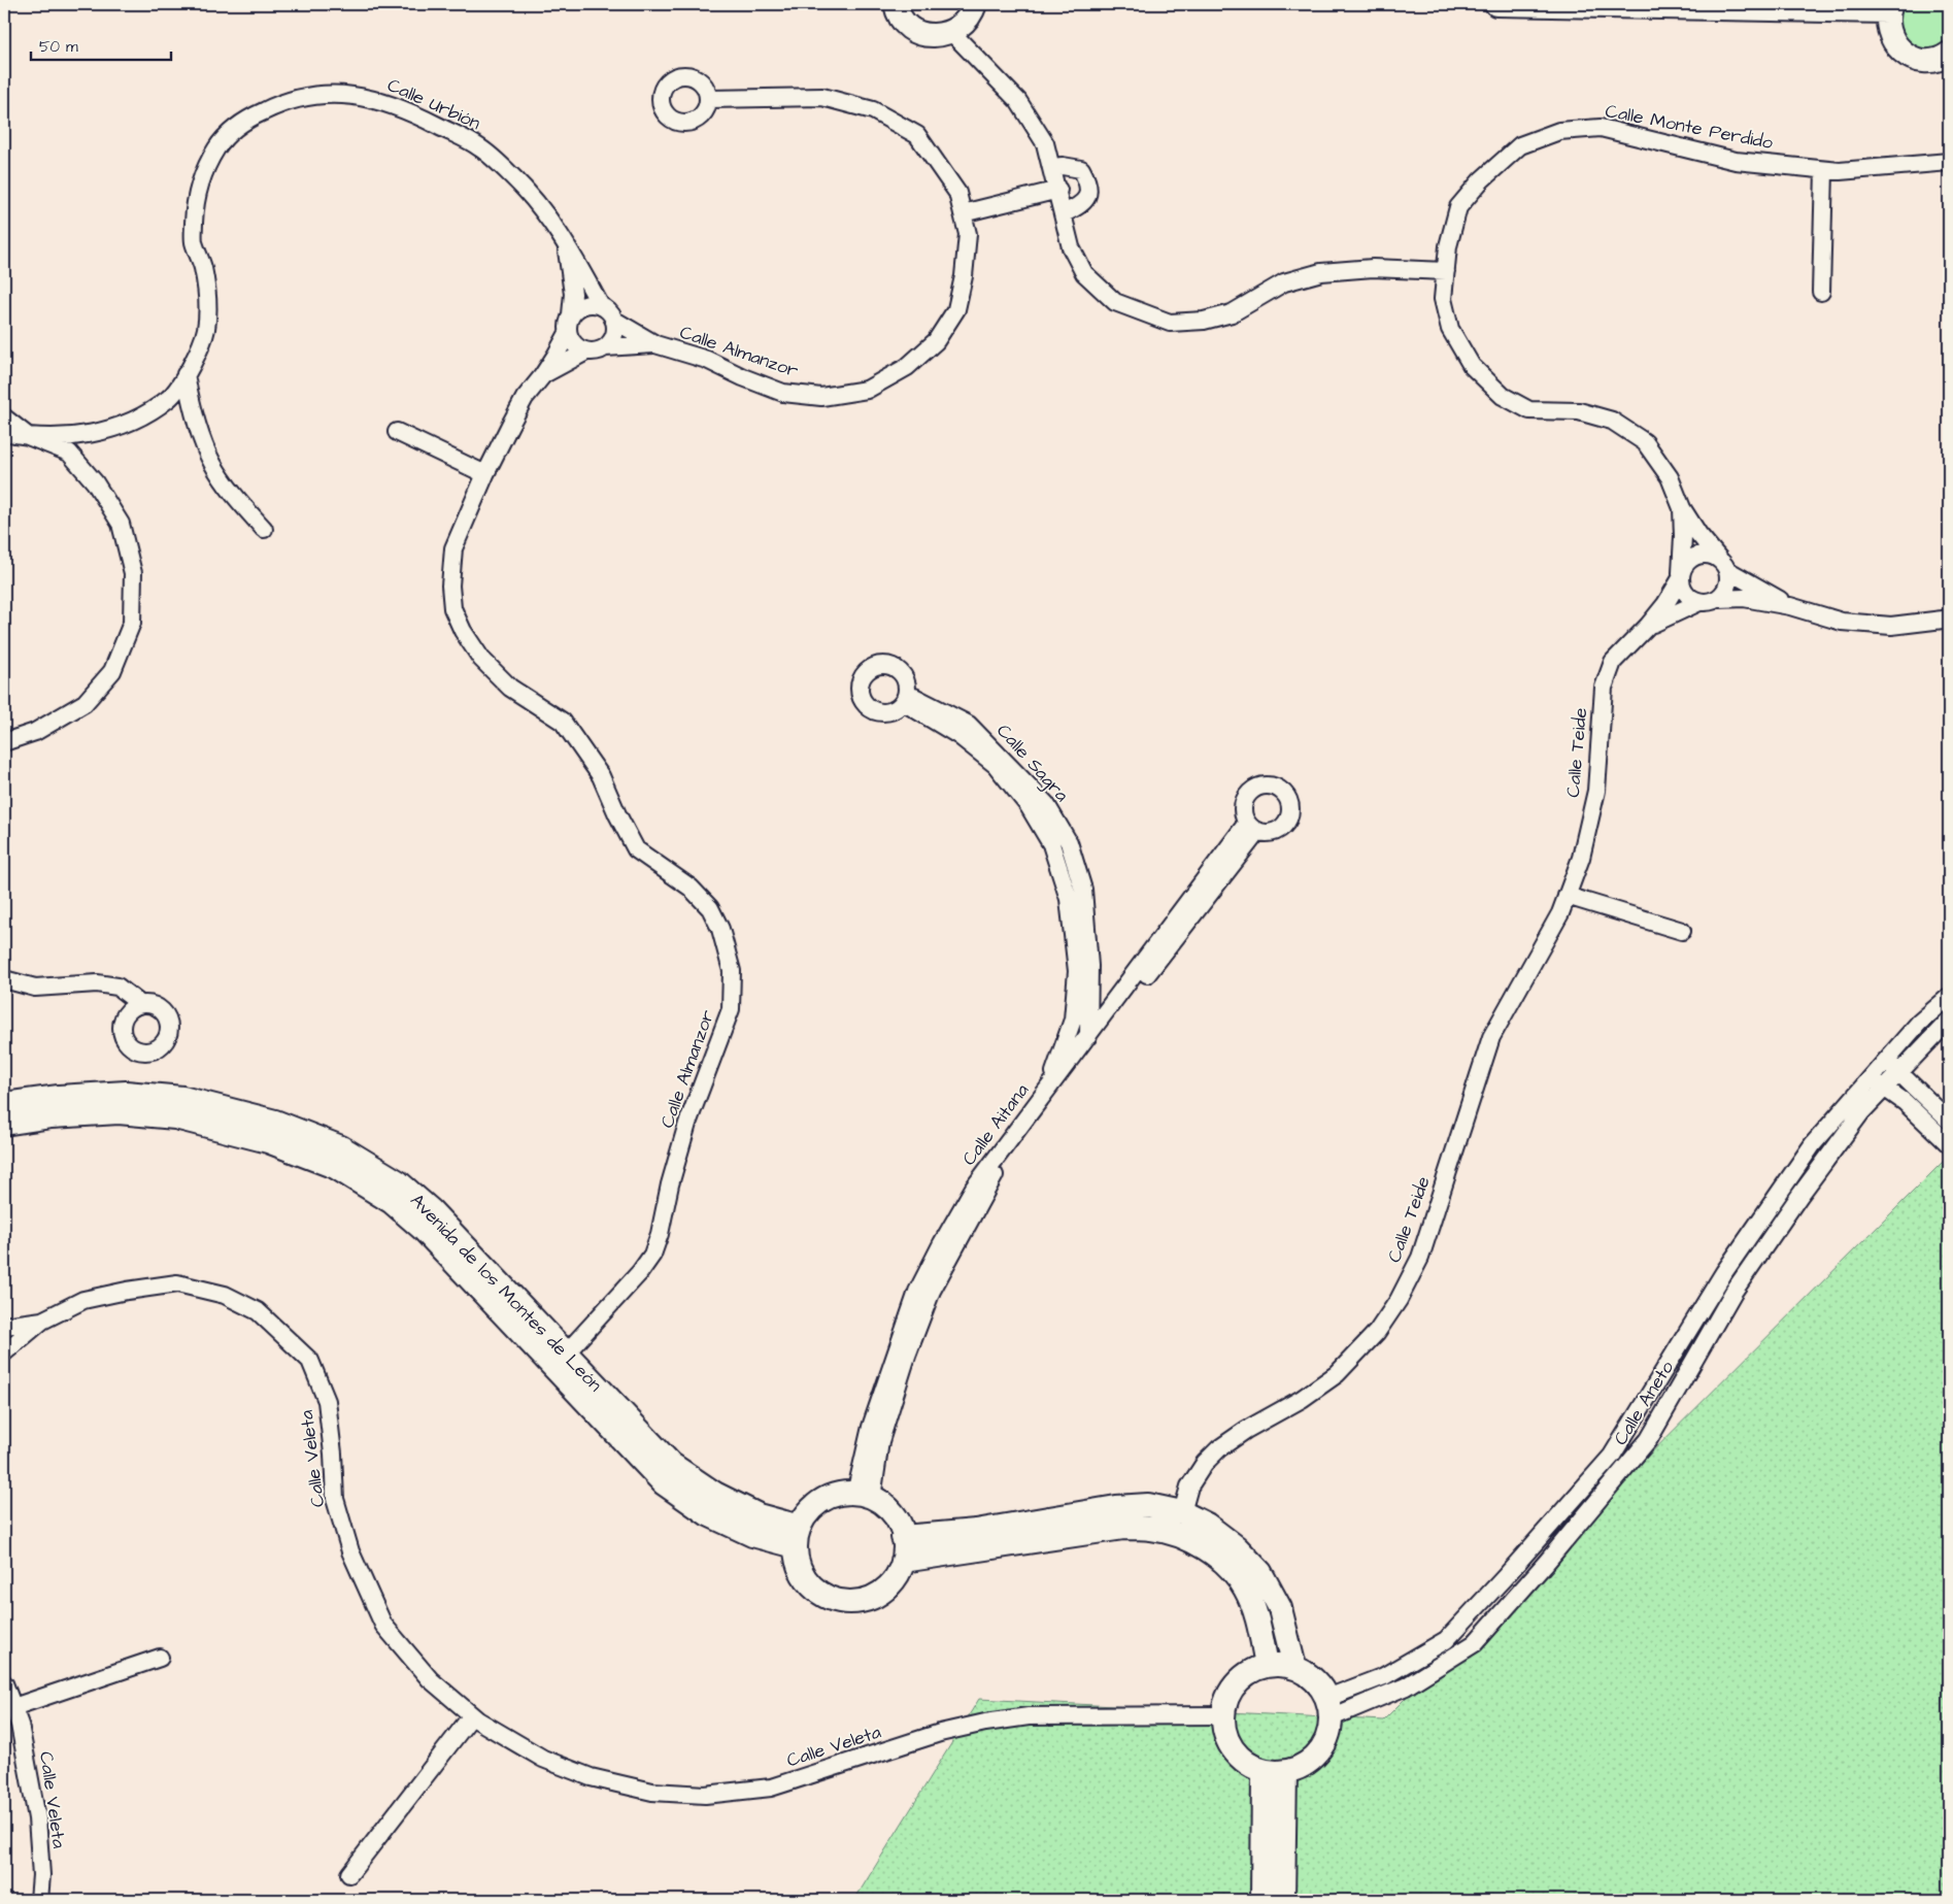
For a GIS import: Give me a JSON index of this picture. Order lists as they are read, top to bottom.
{
  "streets": {
    "street": [
      "Calle Urbión",
      "Calle Monte Perdido",
      "Calle Almanzor",
      "Calle Teide",
      "Calle Sagra",
      "Calle Aitana",
      "Avenida de los Montes de León",
      "Calle Aneto",
      "Calle Veleta"
    ]
  },
  "crossings": [
    ["Calle Urbión", "Calle Almanzor"],
    ["Calle Monte Perdido", "Calle Teide"],
    ["Calle Almanzor", "Avenida de los Montes de León"],
    ["Calle Sagra", "Calle Aitana"],
    ["Calle Aitana", "Avenida de los Montes de León"],
    ["Calle Aneto", "Calle Veleta"]
  ],
  "scale_bar": "50 m"
}
